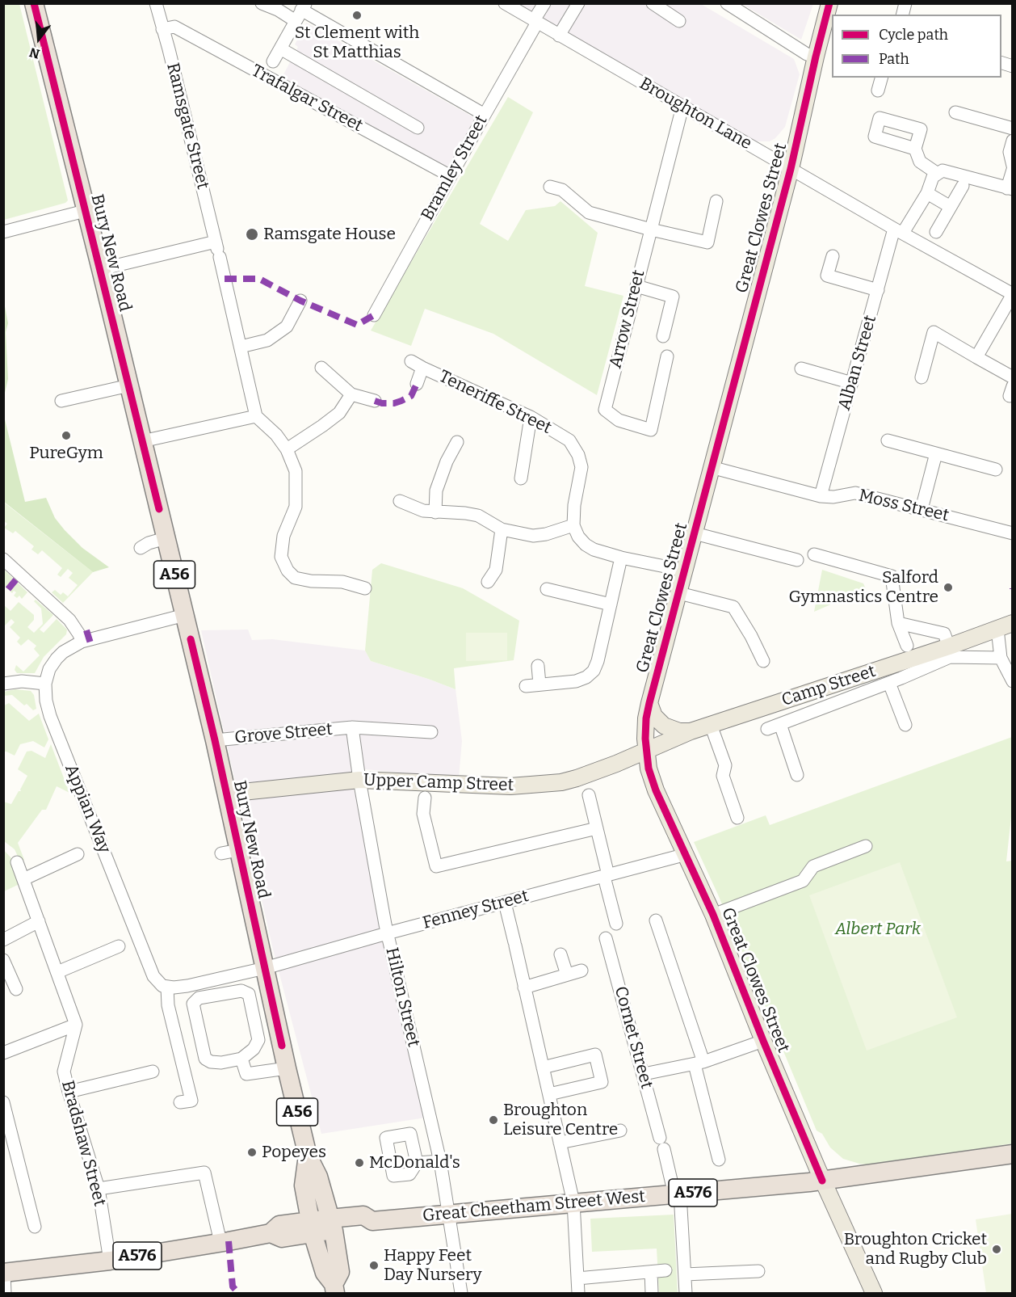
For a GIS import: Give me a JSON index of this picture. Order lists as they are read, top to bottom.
{
  "streets": {
    "highway": [
      "Bury New Road",
      "A56",
      "A576",
      "Great Cheetham Street West"
    ],
    "main road": ["Great Clowes Street", "Camp Street", "Upper Camp Street"],
    "street": [
      "Trafalgar Street",
      "Broughton Lane",
      "Ramsgate Street",
      "Bramley Street",
      "Arrow Street",
      "Alban Street",
      "Teneriffe Street",
      "Moss Street",
      "Grove Street",
      "Appian Way",
      "Fenney Street",
      "Hilton Street",
      "Cornet Street",
      "Bradshaw Street"
    ]
  },
  "crossings": [
    ["Trafalgar Street", "Ramsgate Street"],
    ["Trafalgar Street", "Bramley Street"],
    ["Broughton Lane", "Bramley Street"],
    ["Broughton Lane", "Great Clowes Street"],
    ["Broughton Lane", "Arrow Street"],
    ["Broughton Lane", "Alban Street"],
    ["Great Clowes Street", "Moss Street"],
    ["Great Clowes Street", "Camp Street"],
    ["Great Clowes Street", "Upper Camp Street"],
    ["Great Clowes Street", "Fenney Street"],
    ["Great Clowes Street", "Great Cheetham Street West"],
    ["Bury New Road", "Grove Street"],
    ["Bury New Road", "Upper Camp Street"],
    ["Bury New Road", "Appian Way"],
    ["Bury New Road", "Fenney Street"],
    ["Bury New Road", "A576"],
    ["Bury New Road", "Great Cheetham Street West"],
    ["Alban Street", "Moss Street"],
    ["Camp Street", "Upper Camp Street"],
    ["Grove Street", "Hilton Street"],
    ["Upper Camp Street", "Hilton Street"],
    ["Fenney Street", "Hilton Street"],
    ["Hilton Street", "Great Cheetham Street West"],
    ["Cornet Street", "Great Cheetham Street West"],
    ["Bradshaw Street", "A576"],
    ["A576", "Great Cheetham Street West"]
  ],
  "parks": ["Albert Park"],
  "places": [
    "St Clement with St Matthias",
    "Ramsgate House",
    "PureGym",
    "Salford Gymnastics Centre",
    "Broughton Leisure Centre",
    "Popeyes",
    "McDonald's",
    "Broughton Cricket and Rugby Club",
    "Happy Feet Day Nursery"
  ],
  "legend": ["Cycle path", "Path"],
  "north": "bottom"
}
